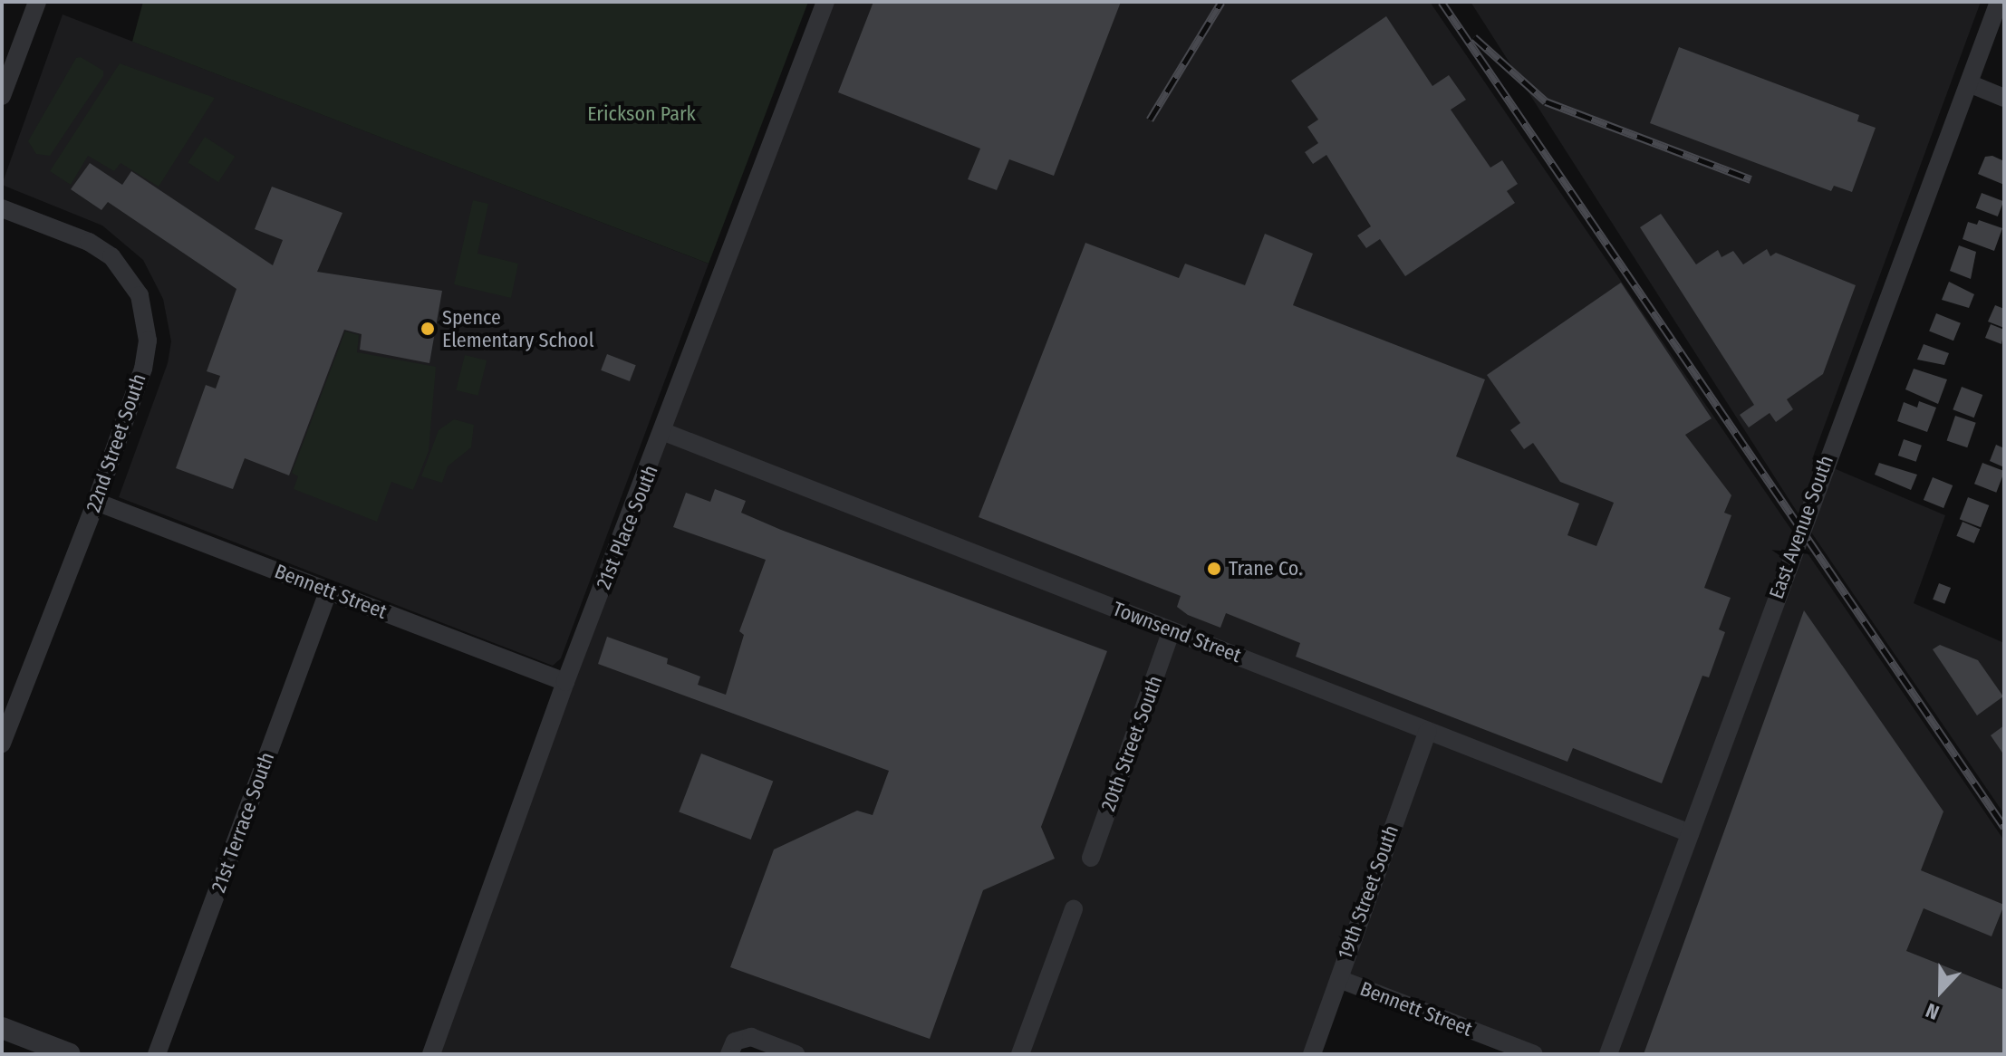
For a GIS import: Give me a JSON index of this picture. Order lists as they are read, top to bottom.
{
  "streets": {
    "street": [
      "22nd Street South",
      "21st Place South",
      "East Avenue South",
      "Bennett Street",
      "Townsend Street",
      "20th Street South",
      "21st Terrace South",
      "19th Street South"
    ]
  },
  "crossings": [
    ["22nd Street South", "Bennett Street"],
    ["21st Place South", "Bennett Street"],
    ["21st Place South", "Townsend Street"],
    ["East Avenue South", "Townsend Street"],
    ["Bennett Street", "21st Terrace South"],
    ["Bennett Street", "19th Street South"],
    ["Townsend Street", "20th Street South"],
    ["Townsend Street", "19th Street South"]
  ],
  "parks": ["Erickson Park"],
  "places": ["Spence Elementary School", "Trane Co."],
  "north": "bottom"
}
